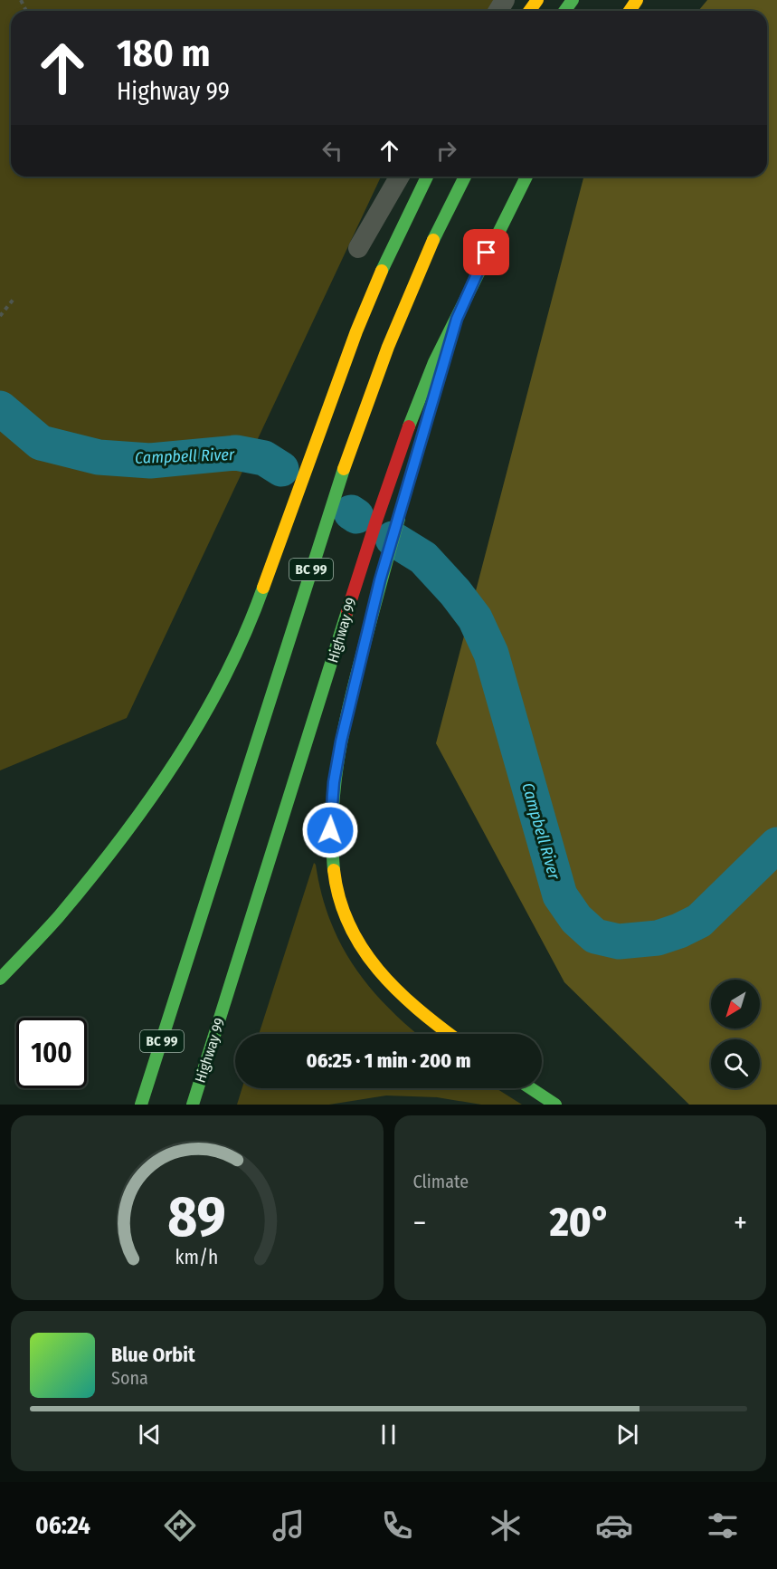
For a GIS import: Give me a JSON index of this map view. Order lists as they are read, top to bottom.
{
  "streets": {
    "highway": ["BC 99", "Highway 99"]
  },
  "water": ["Campbell River"],
  "north": "bottom left",
  "page": {
    "turn": ["180 m", "Highway 99"],
    "limit": "100",
    "trip": "06:25 · 1 min · 200 m",
    "tile": "Climate",
    "heat": ["−", "20°", "+"],
    "song": ["Blue Orbit", "Sona"],
    "tabs": "06:24",
    "gauge": ["89", "km/h"]
  }
}
